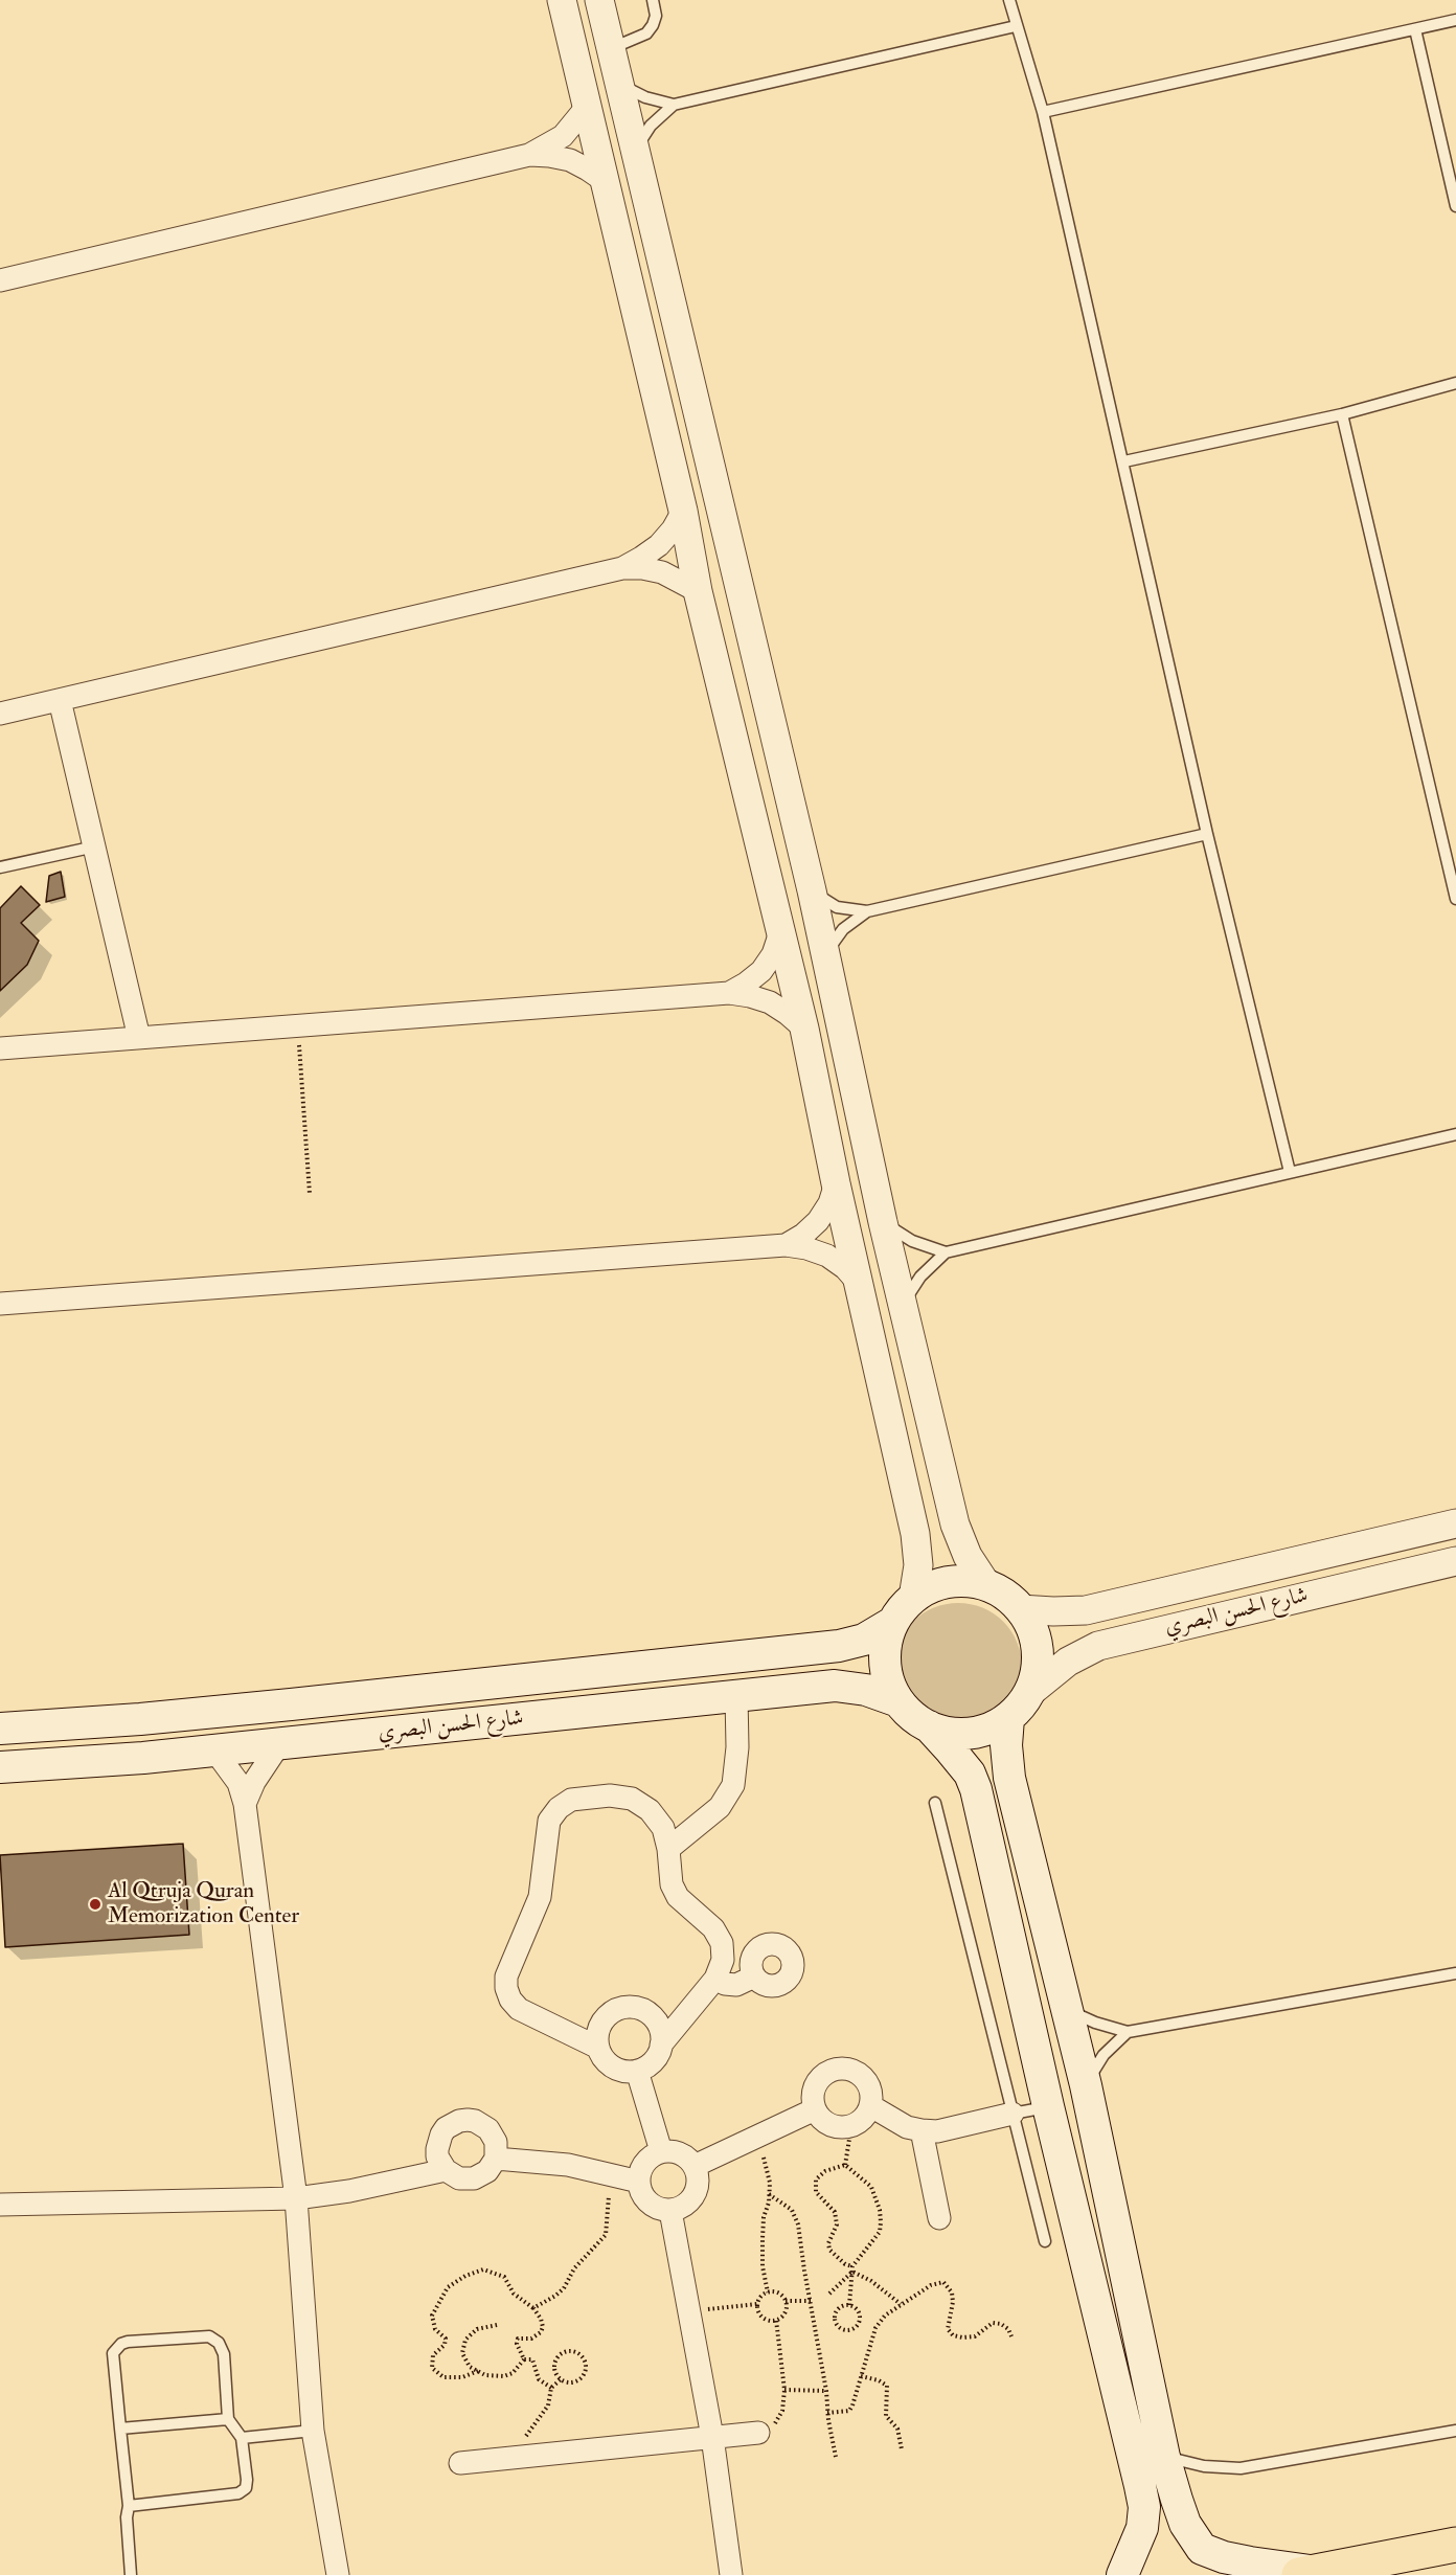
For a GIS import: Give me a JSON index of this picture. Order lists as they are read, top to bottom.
{
  "streets": {
    "main road": ["شارع الحسن البصري"]
  },
  "places": ["Al Qtruja Quran Memorization Center"]
}
